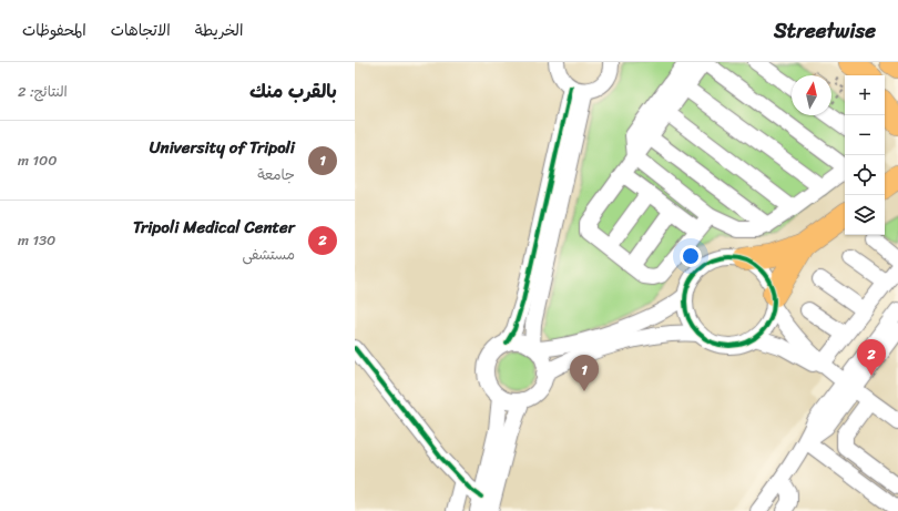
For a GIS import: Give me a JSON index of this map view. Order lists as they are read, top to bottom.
{
  "north": "top",
  "page": {
    "header": "Streetwise",
    "nav": ["الخريطة", "الاتجاهات", "المحفوظات"],
    "heading": ["بالقرب منك", "النتائج: 2"],
    "map_buttons": ["+", "−"],
    "list": [
      {
        "mark": "1",
        "name": "University of Tripoli",
        "note": "جامعة",
        "value": "100 m"
      },
      {
        "mark": "2",
        "name": "Tripoli Medical Center",
        "note": "مستشفى",
        "value": "130 m"
      }
    ],
    "pins": ["2", "1"]
  }
}
